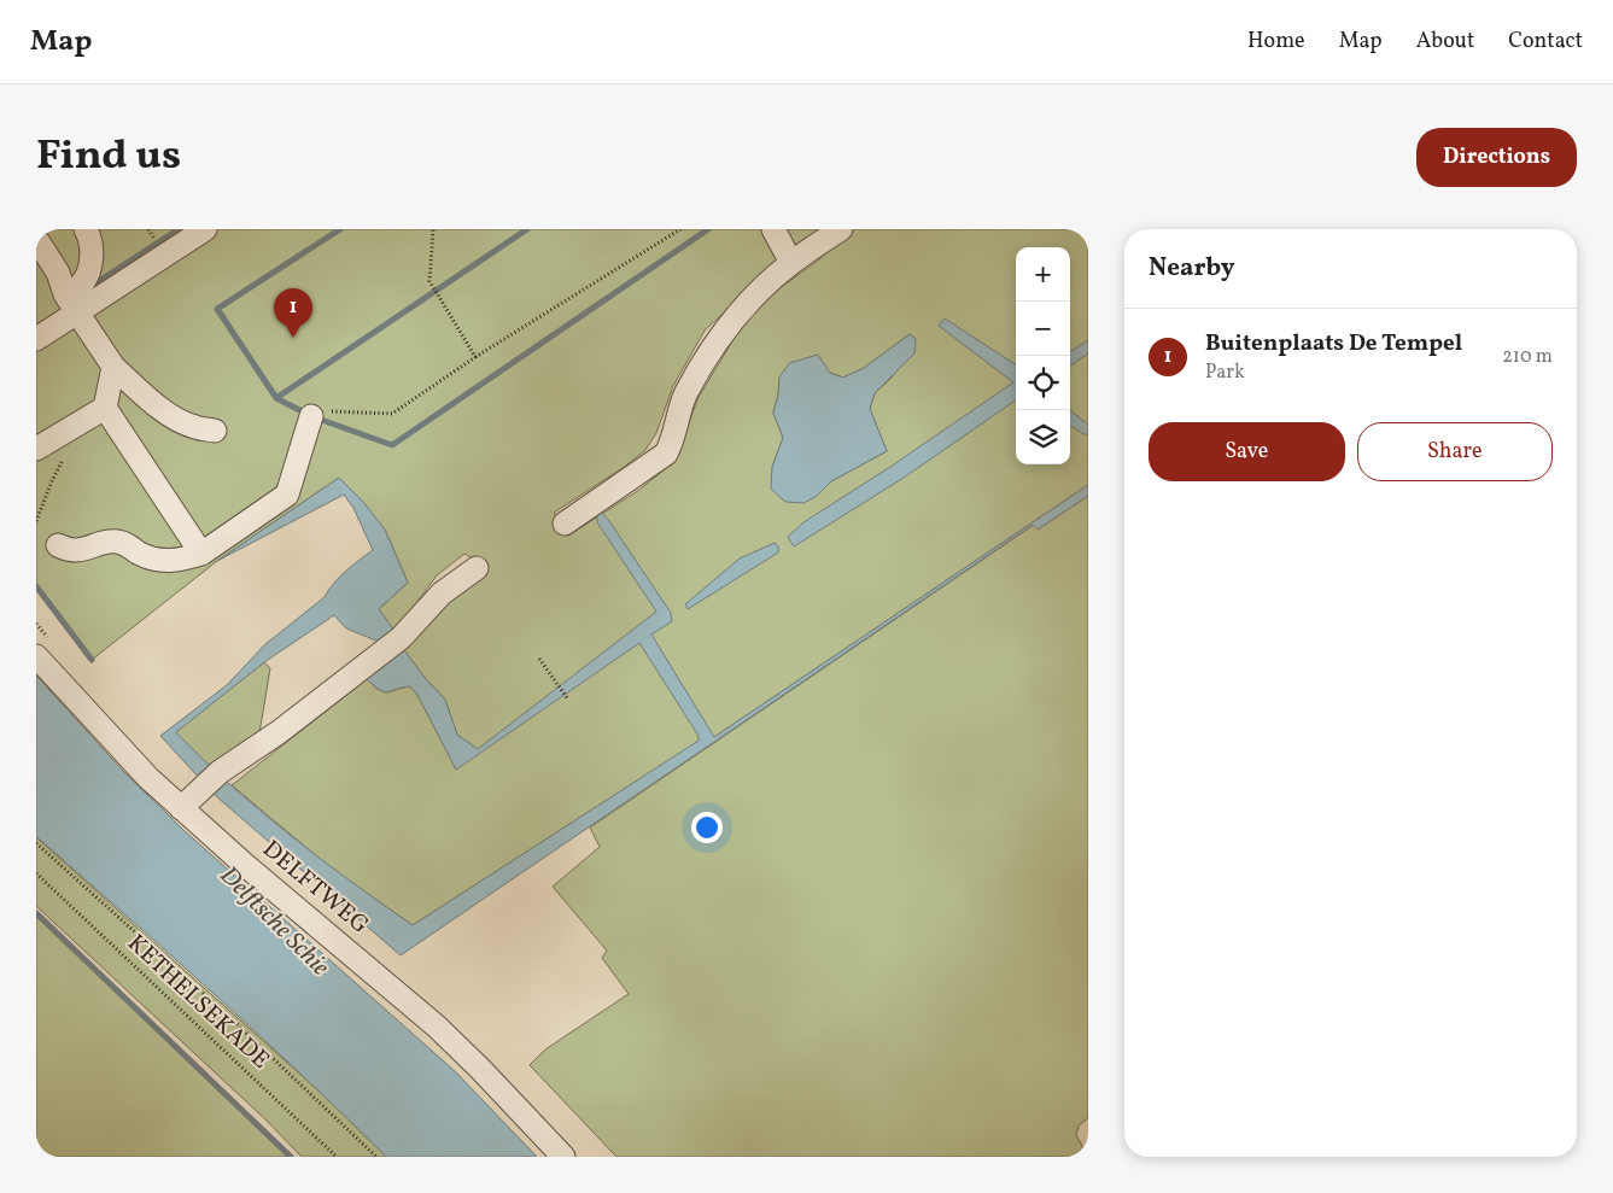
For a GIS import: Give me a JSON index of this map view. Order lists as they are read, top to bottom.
{
  "streets": {
    "street": ["DELFTWEG"],
    "path": ["KETHELSEKADE"]
  },
  "water": ["Delftsche Schie"],
  "page": {
    "header": "Map",
    "nav": [
      "Home",
      "Map",
      "About",
      "Contact"
    ],
    "title": "Find us",
    "buttons": [
      "Directions",
      ["Save", "Share"]
    ],
    "heading": "Nearby",
    "map_buttons": ["+", "−"],
    "pins": "1",
    "list": [
      {
        "mark": "1",
        "name": "Buitenplaats De Tempel",
        "note": "Park",
        "value": "210 m"
      }
    ]
  }
}
